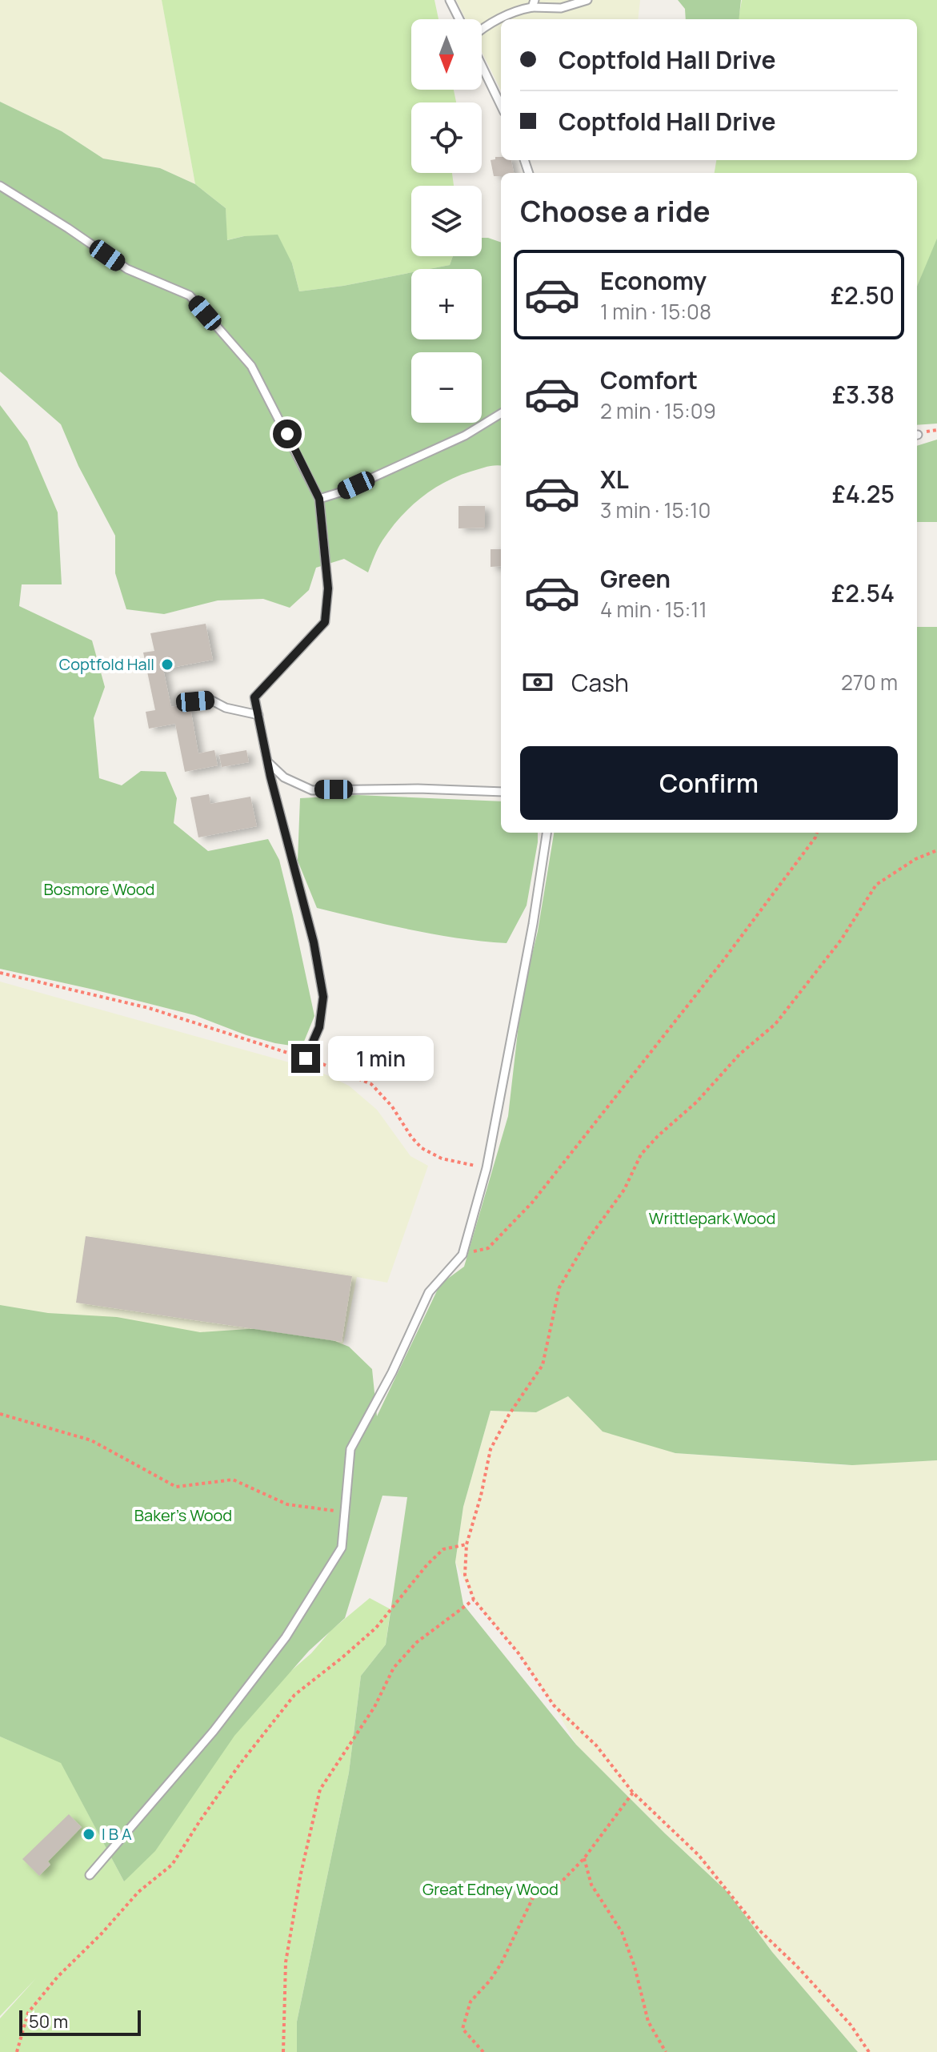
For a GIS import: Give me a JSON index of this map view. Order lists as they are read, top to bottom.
{
  "parks": [
    "Bosmore Wood",
    "Writtlepark Wood",
    "Baker's Wood",
    "Great Edney Wood"
  ],
  "places": ["Coptfold Hall", "I B A"],
  "scale_bar": "50 m",
  "north": "bottom",
  "page": {
    "map_buttons": ["+", "−"],
    "banner": ["Coptfold Hall Drive", "Coptfold Hall Drive"],
    "heading": "Choose a ride",
    "list": [
      {
        "name": "Economy",
        "note": "1 min · 15:08",
        "value": "£2.50"
      },
      {
        "name": "Comfort",
        "note": "2 min · 15:09",
        "value": "£3.38"
      },
      {
        "name": "XL",
        "note": "3 min · 15:10",
        "value": "£4.25"
      },
      {
        "name": "Green",
        "note": "4 min · 15:11",
        "value": "£2.54"
      }
    ],
    "pay": ["Cash", "270 m"],
    "buttons": "Confirm",
    "bubble": "1 min",
    "scale": "50 m"
  }
}
